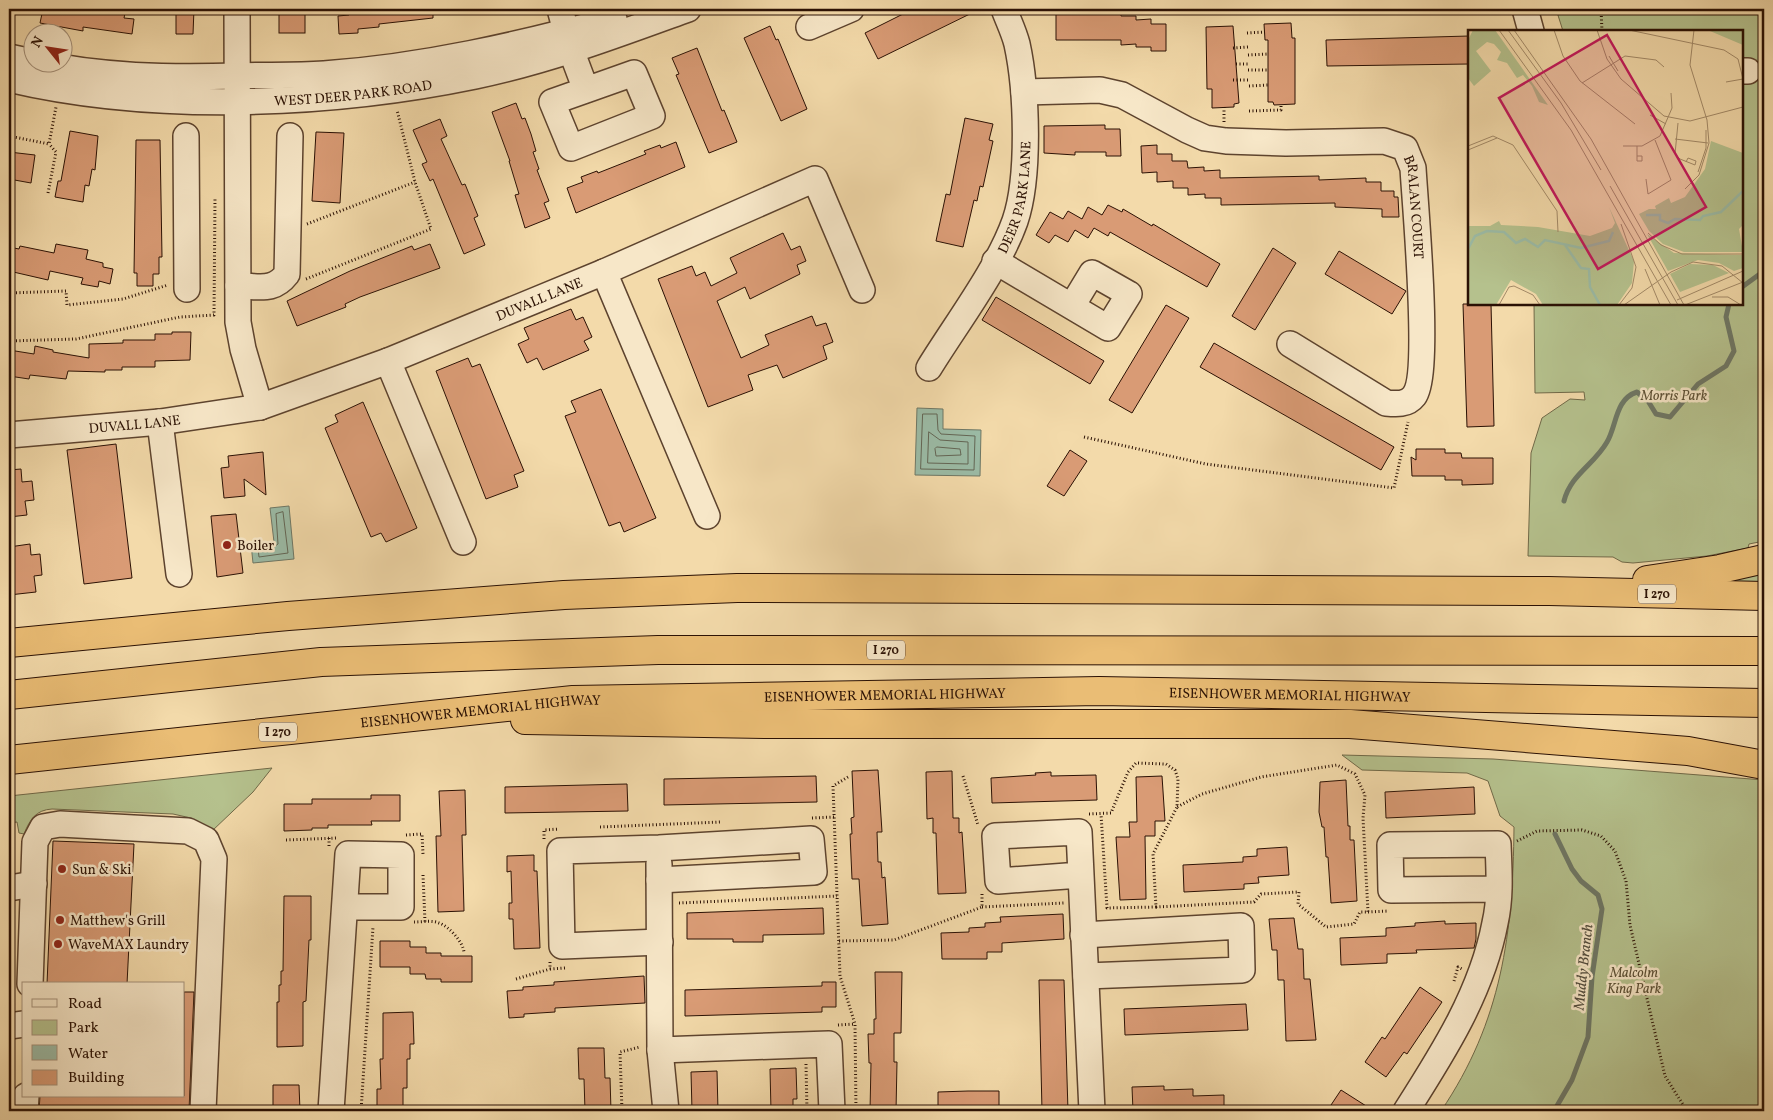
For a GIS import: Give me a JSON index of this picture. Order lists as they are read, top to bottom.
{
  "streets": {
    "highway": ["I 270", "EISENHOWER MEMORIAL HIGHWAY"],
    "street": [
      "WEST DEER PARK ROAD",
      "DEER PARK LANE",
      "BRALAN COURT",
      "DUVALL LANE"
    ]
  },
  "crossings": [
    ["DEER PARK LANE", "BRALAN COURT"]
  ],
  "water": ["Muddy Branch"],
  "parks": ["Morris Park", "Malcolm King Park"],
  "places": [
    "Boiler",
    "Sun & Ski",
    "Matthew's Grill",
    "WaveMAX Laundry"
  ],
  "legend": [
    "Road",
    "Park",
    "Water",
    "Building"
  ],
  "north": "top left"
}
